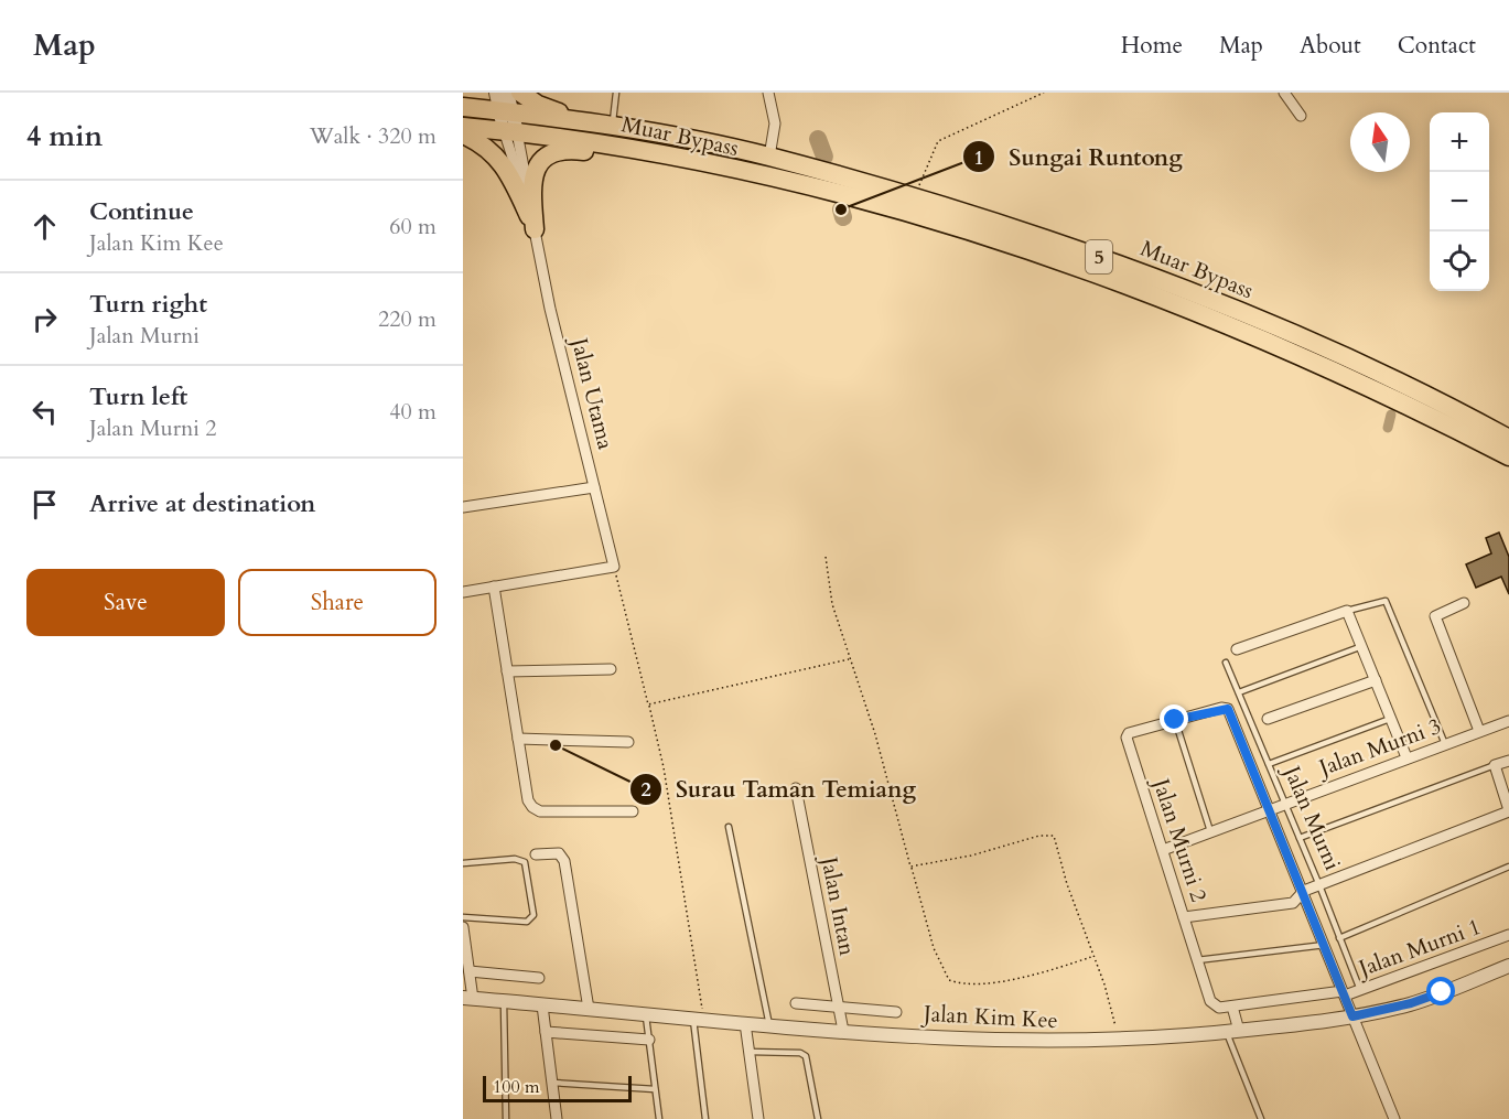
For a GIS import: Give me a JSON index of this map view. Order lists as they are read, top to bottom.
{
  "streets": {
    "highway": ["Muar Bypass", "5"],
    "street": [
      "Jalan Utama",
      "Jalan Murni 3",
      "Jalan Murni",
      "Jalan Murni 2",
      "Jalan Intan",
      "Jalan Murni 1",
      "Jalan Kim Kee"
    ]
  },
  "crossings": [
    ["Muar Bypass", "Jalan Utama"],
    ["Jalan Murni 3", "Jalan Murni"],
    ["Jalan Murni 3", "Jalan Murni 2"],
    ["Jalan Murni", "Jalan Murni 2"],
    ["Jalan Murni", "Jalan Murni 1"],
    ["Jalan Murni", "Jalan Kim Kee"],
    ["Jalan Intan", "Jalan Kim Kee"]
  ],
  "places": ["Sungai Runtong", "Surau Taman Temiang"],
  "scale_bar": "100 m",
  "north": "top",
  "page": {
    "header": "Map",
    "nav": [
      "Home",
      "Map",
      "About",
      "Contact"
    ],
    "heading": ["4 min", "Walk · 320 m"],
    "map_buttons": ["+", "−"],
    "list": [
      ["Continue", "Jalan Kim Kee", "60 m"],
      ["Turn right", "Jalan Murni", "220 m"],
      ["Turn left", "Jalan Murni 2", "40 m"],
      "Arrive at destination"
    ],
    "buttons": ["Save", "Share"],
    "scale": "100 m"
  }
}
